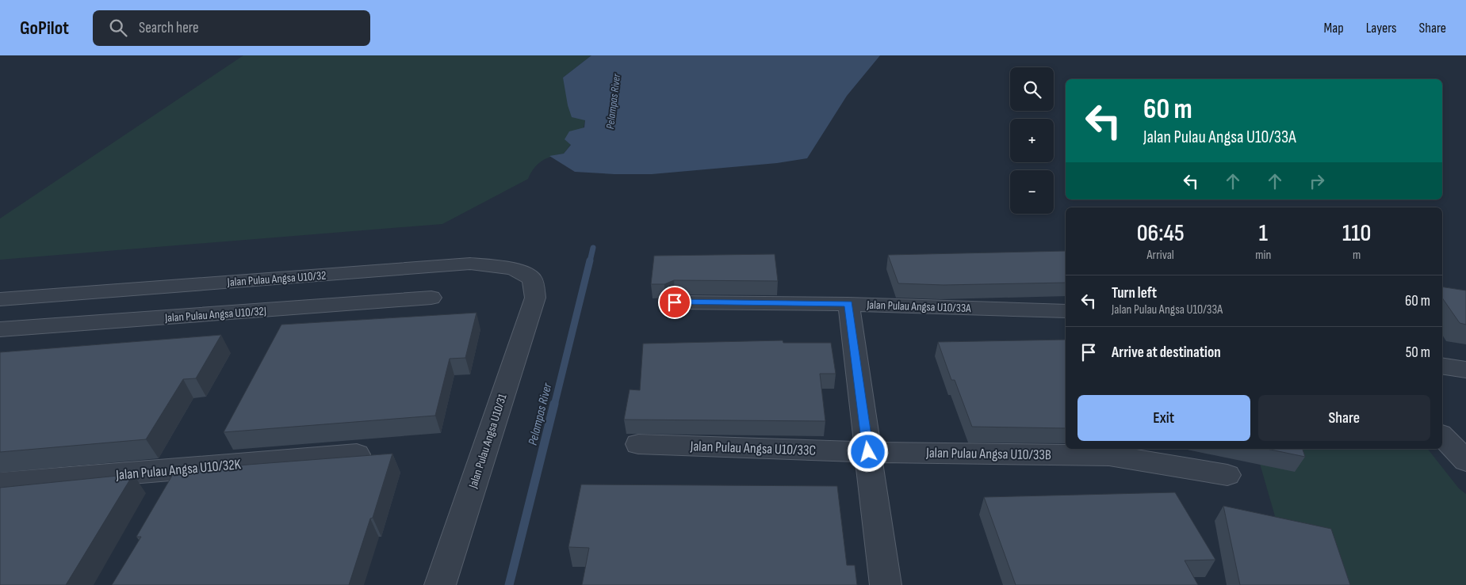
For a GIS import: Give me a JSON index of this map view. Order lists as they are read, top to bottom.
{
  "streets": {
    "street": [
      "Jalan Pulau Angsa U10/32",
      "Jalan Pulau Angsa U10/33A",
      "Jalan Pulau Angsa U10/32J",
      "Jalan Pulau Angsa U10/31",
      "Jalan Pulau Angsa U10/33C",
      "Jalan Pulau Angsa U10/33B",
      "Jalan Pulau Angsa U10/32K"
    ]
  },
  "crossings": [
    ["Jalan Pulau Angsa U10/32", "Jalan Pulau Angsa U10/31"],
    ["Jalan Pulau Angsa U10/33C", "Jalan Pulau Angsa U10/33B"]
  ],
  "water": ["Pelampas River"],
  "page": {
    "header": "GoPilot",
    "search": "Search here",
    "nav": ["Map", "Layers", "Share"],
    "map_buttons": ["+", "−"],
    "turn": ["60 m", "Jalan Pulau Angsa U10/33A"],
    "eta": [
      "06:45",
      "Arrival",
      "1",
      "min",
      "110",
      "m"
    ],
    "list": [
      {
        "name": "Turn left",
        "note": "Jalan Pulau Angsa U10/33A",
        "value": "60 m"
      },
      {
        "name": "Arrive at destination",
        "value": "50 m"
      }
    ],
    "buttons": ["Exit", "Share"]
  }
}
